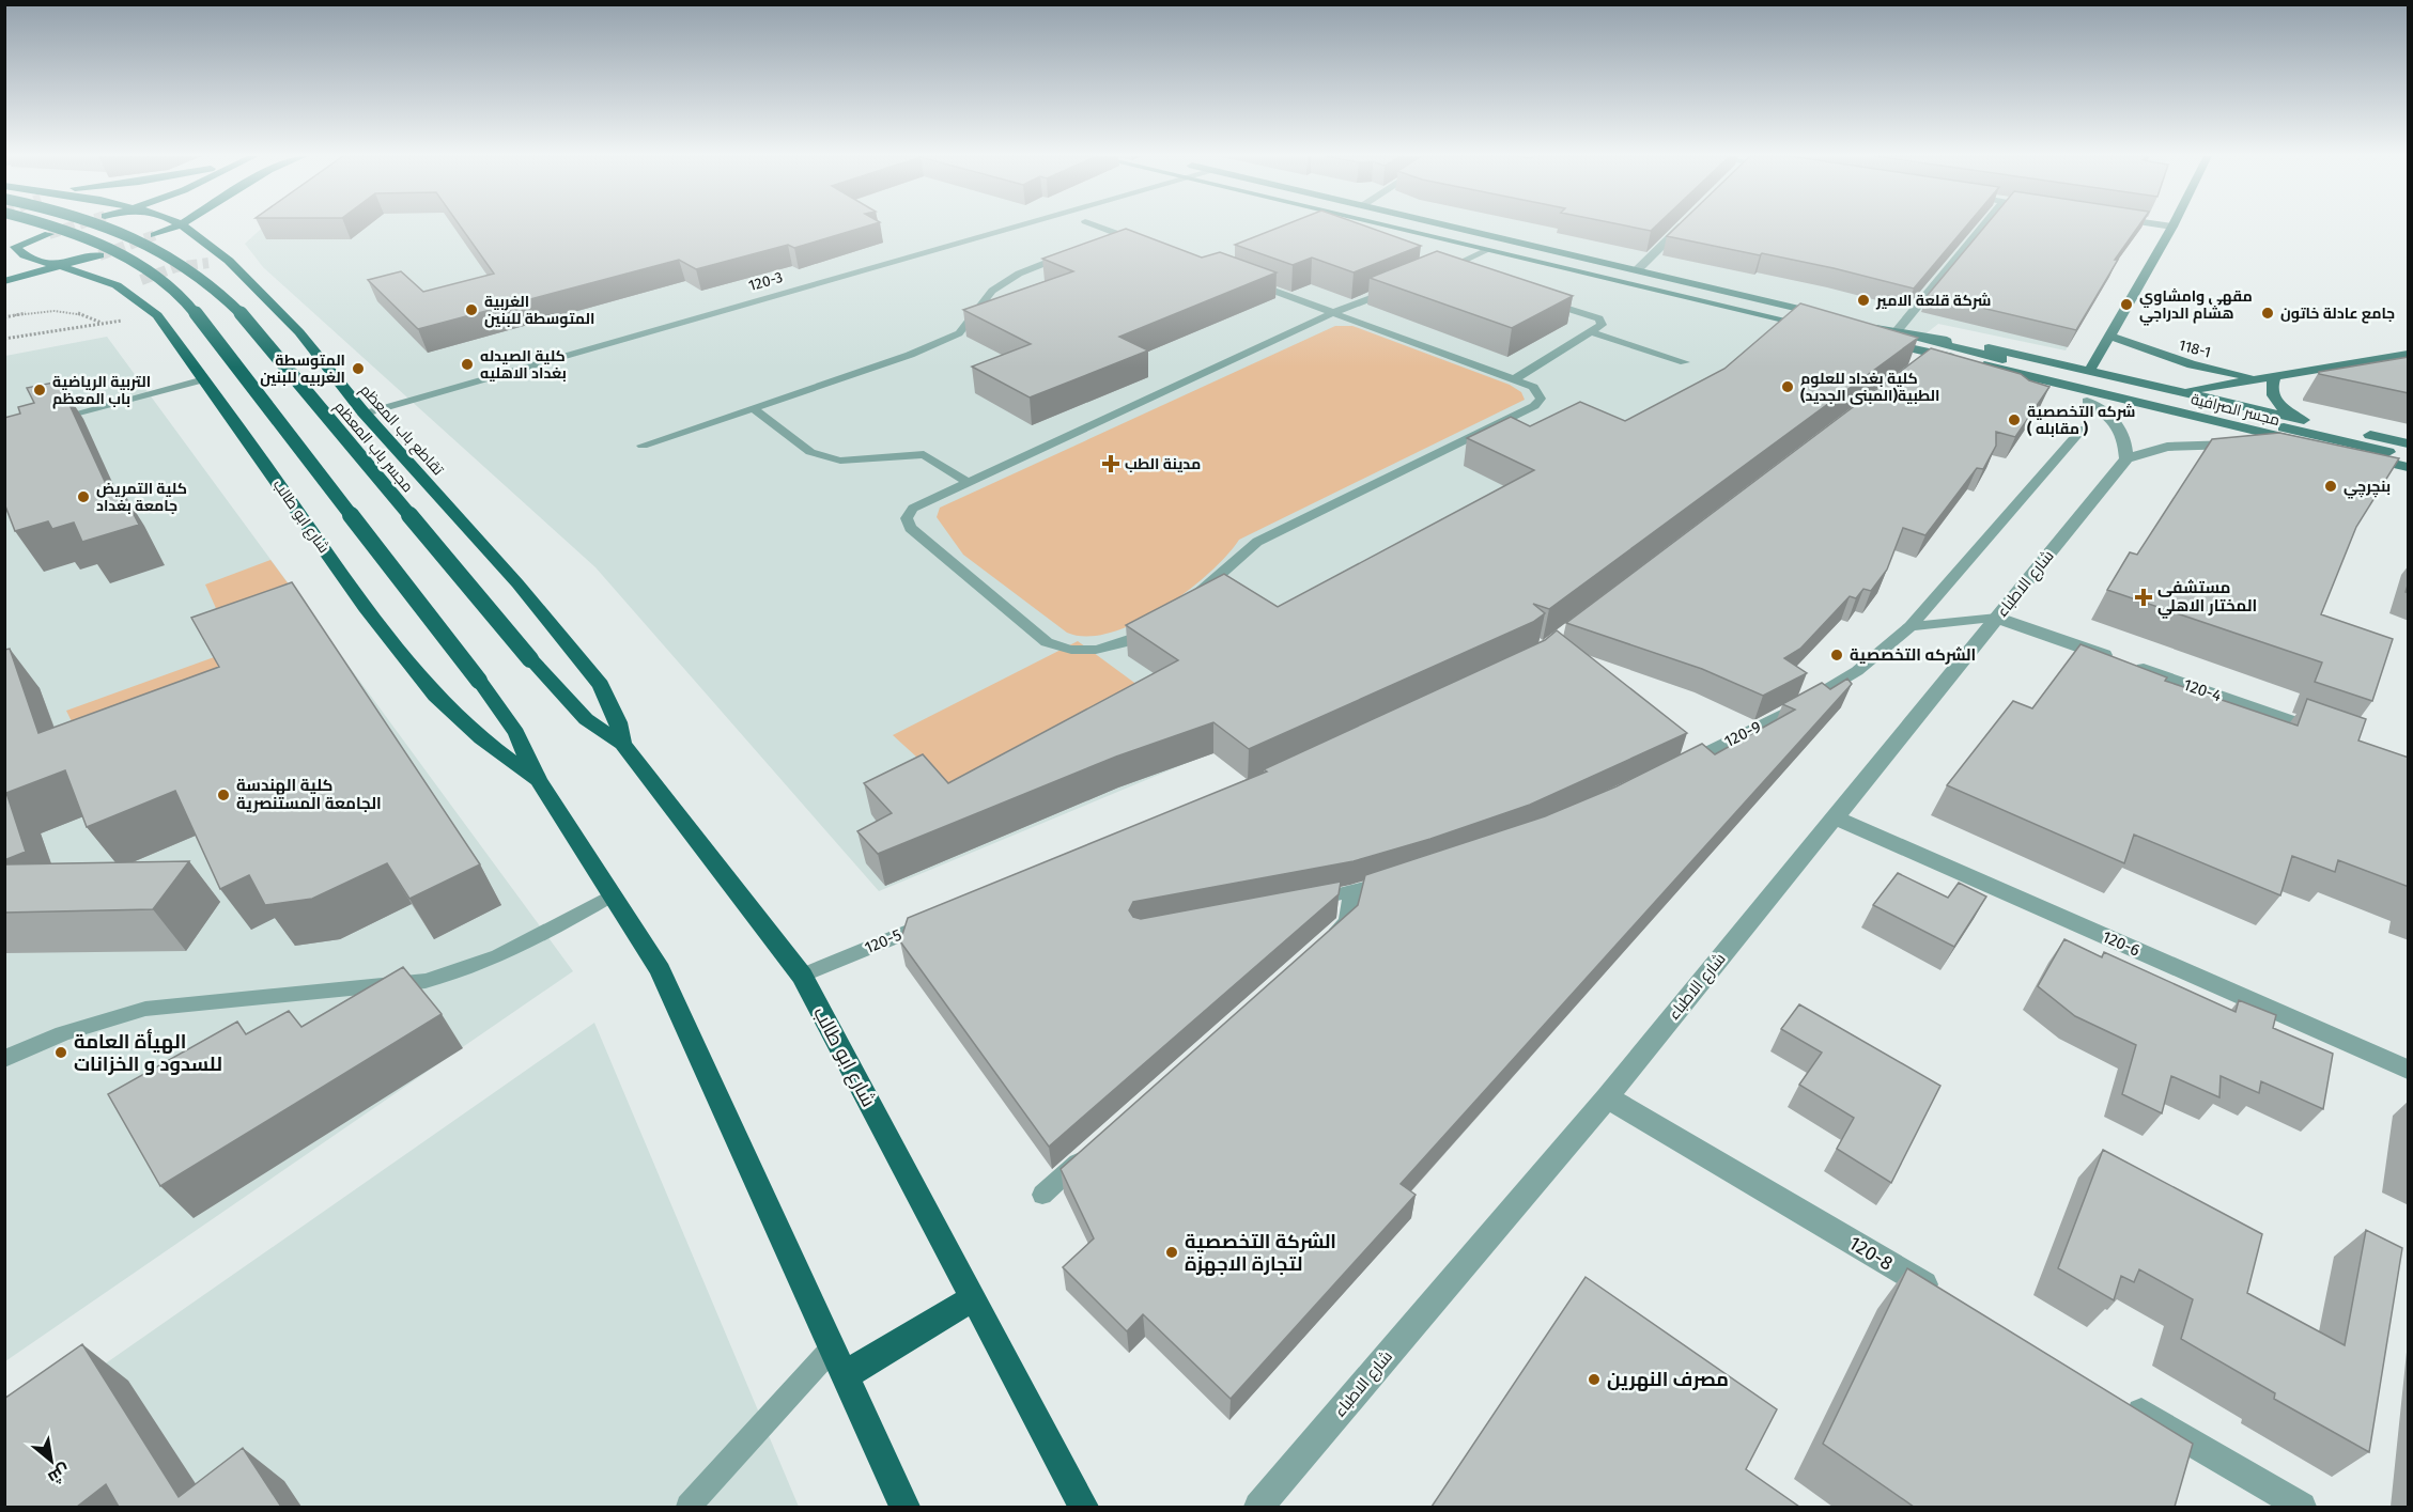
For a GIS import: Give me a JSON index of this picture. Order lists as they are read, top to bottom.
{
  "streets": {
    "main road": [
      "118-1",
      "مجسر الصرافية",
      "تقاطع باب المعظم",
      "مجسر باب المعظم",
      "شارع ابو طالب"
    ],
    "street": [
      "120-3",
      "شارع الاطباء",
      "120-4",
      "120-6",
      "120-8"
    ],
    "lane": ["120-9", "120-5"]
  },
  "crossings": [
    ["120-3", "تقاطع باب المعظم"],
    ["تقاطع باب المعظم", "شارع ابو طالب"],
    ["مجسر باب المعظم", "شارع ابو طالب"],
    ["شارع ابو طالب", "120-5"],
    ["شارع الاطباء", "120-4"],
    ["شارع الاطباء", "120-6"],
    ["شارع الاطباء", "120-8"]
  ],
  "places": {
    "other": [
      "شركة قلعة الامير",
      "مقهى وامشاوي هشام الدراجي",
      "الغربية المتوسطة للبنين",
      "جامع عادلة خاتون",
      "كلية الصيدله بغداد الاهليه",
      "المتوسطة الغربيه للبنين",
      "كلية بغداد للعلوم الطبية(المبنى الجديد)",
      "التربية الرياضية باب المعظم",
      "شركه التخصصية ( مقابله )",
      "بنچرچي",
      "كلية التمريض جامعة بغداد",
      "الشركه التخصصية",
      "كلية الهندسة الجامعة المستنصرية",
      "الهيأة العامة للسدود و الخزانات",
      "الشركة التخصصية لتجارة الاجهزة",
      "مصرف النهرين"
    ],
    "health": ["مدينة الطب", "مستشفى المختار الاهلي"]
  },
  "north": "bottom right"
}
